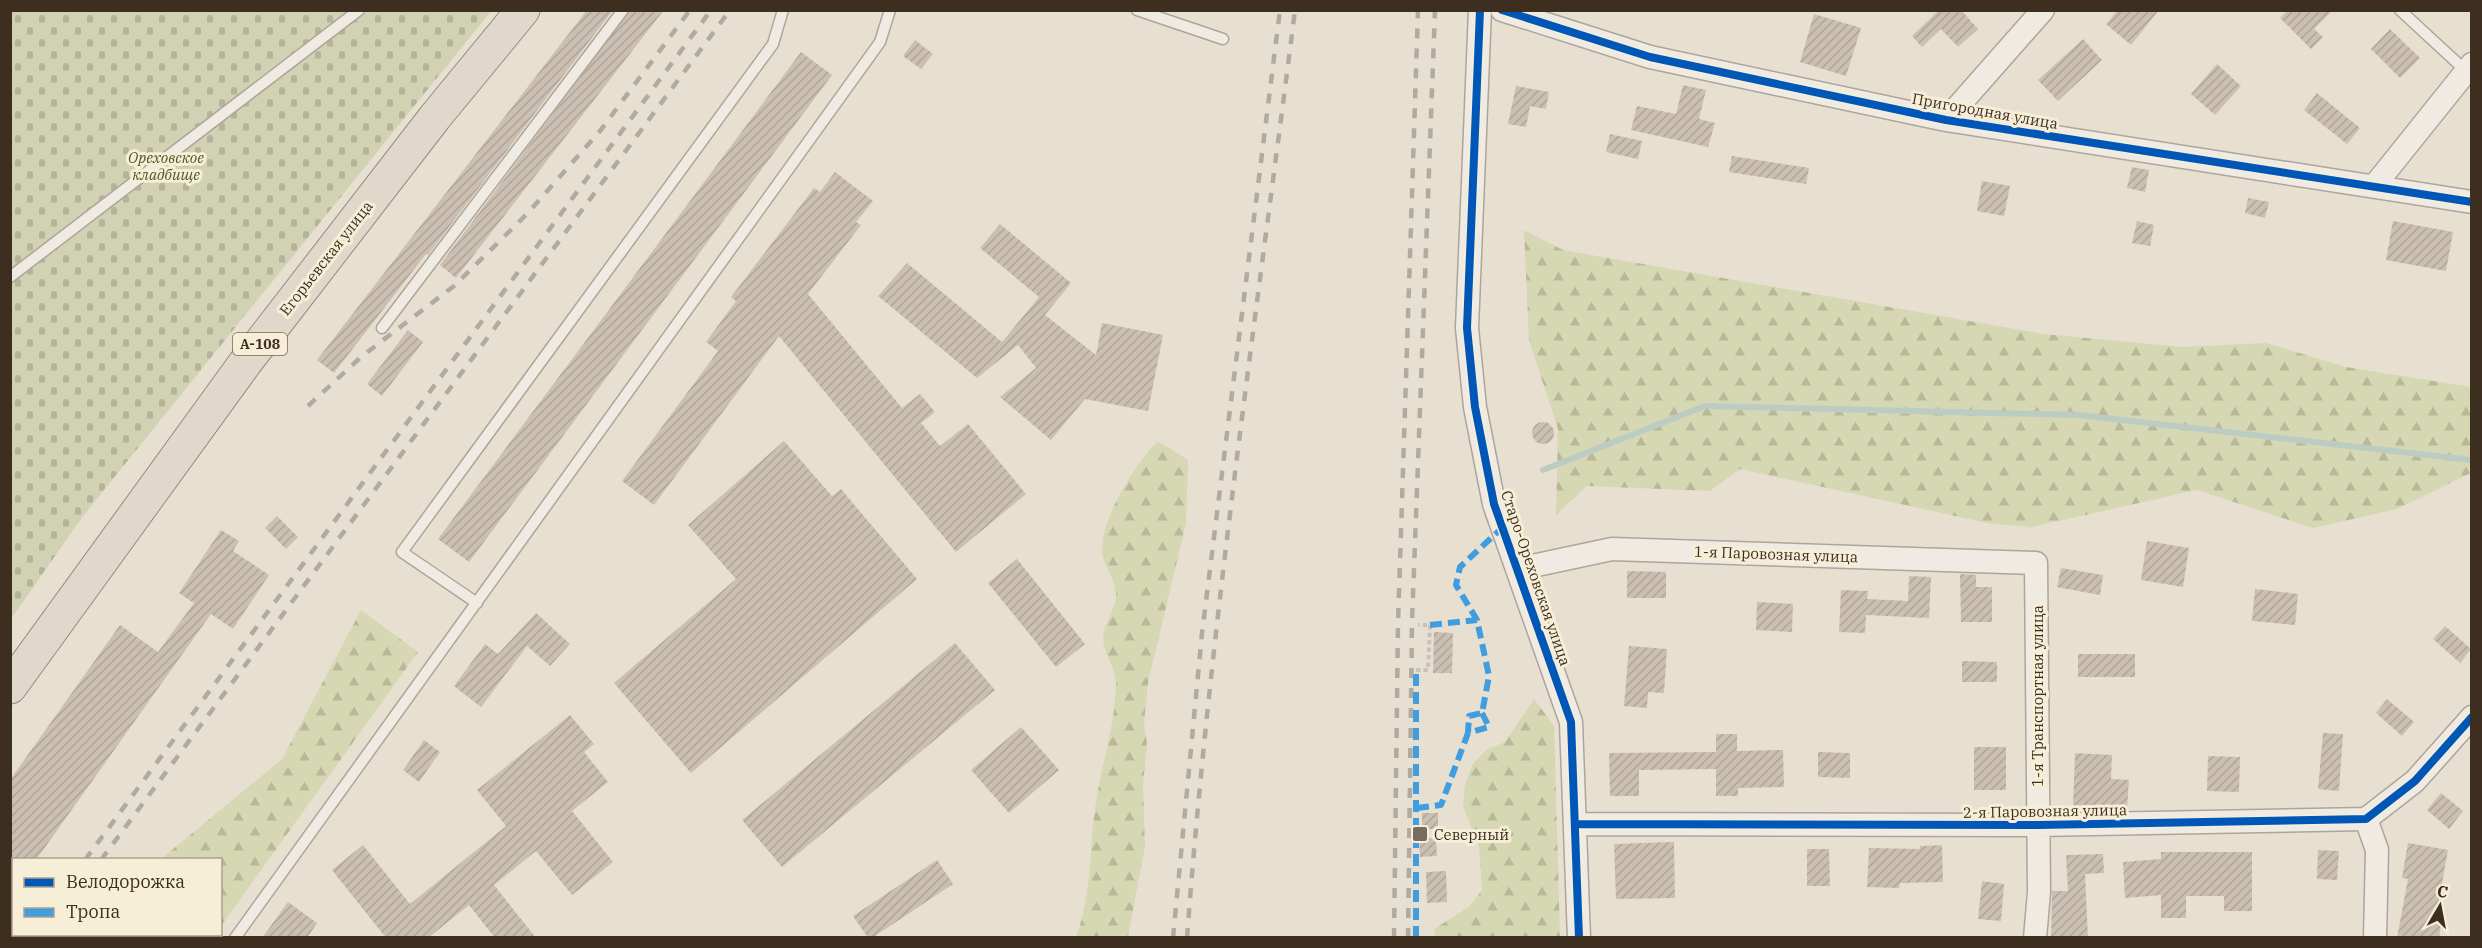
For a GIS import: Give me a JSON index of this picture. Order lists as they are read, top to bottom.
{
  "streets": {
    "highway": ["Егорьевская улица", "А-108"],
    "street": [
      "Пригородная улица",
      "1-я Паровозная улица",
      "Старо-Ореховская улица",
      "1-я Транспортная улица",
      "2-я Паровозная улица"
    ]
  },
  "crossings": [
    ["1-я Паровозная улица", "Старо-Ореховская улица"],
    ["1-я Паровозная улица", "1-я Транспортная улица"],
    ["Старо-Ореховская улица", "2-я Паровозная улица"],
    ["1-я Транспортная улица", "2-я Паровозная улица"]
  ],
  "parks": ["Ореховское кладбище"],
  "places": {
    "transit": ["Северный"]
  },
  "legend": ["Велодорожка", "Тропа"],
  "north": "top"
}
